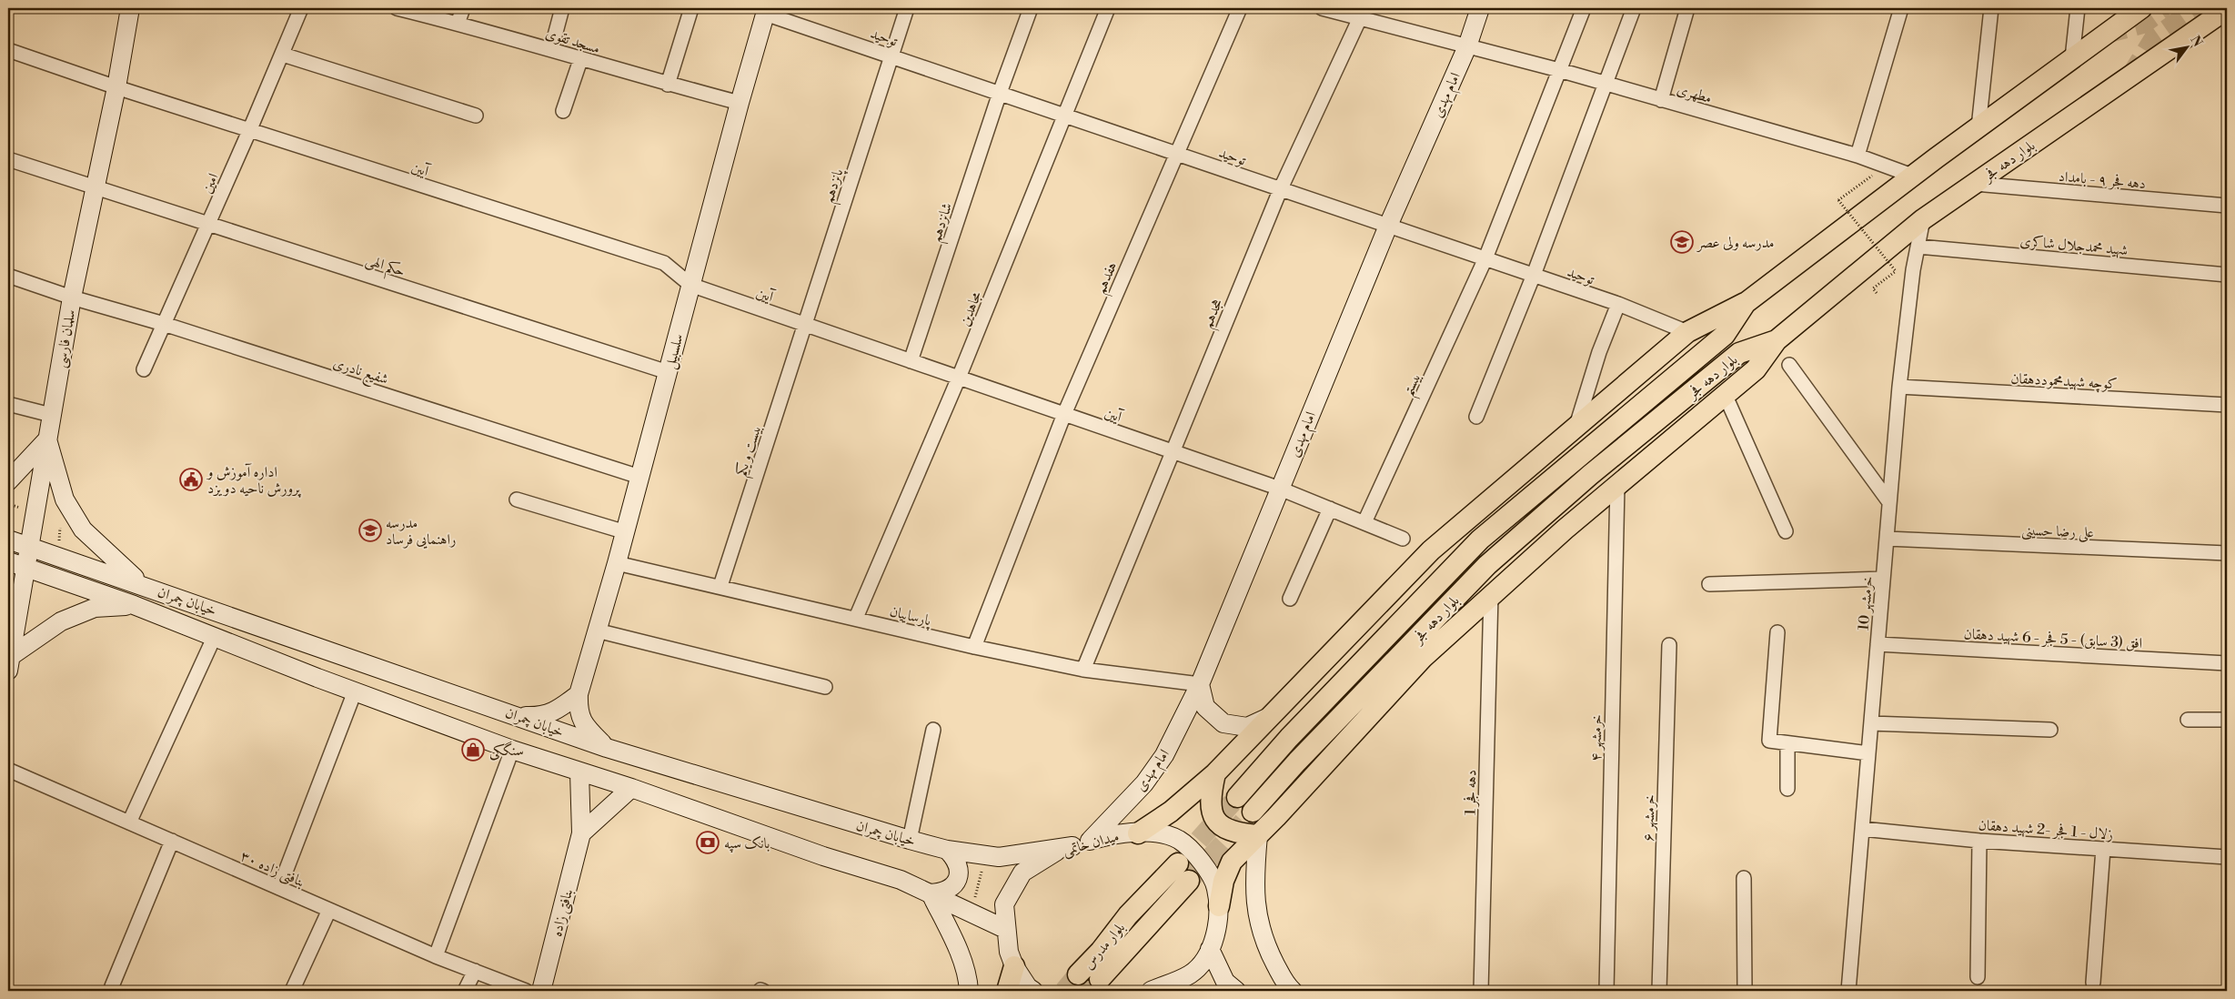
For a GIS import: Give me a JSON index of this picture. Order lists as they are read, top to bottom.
{
  "streets": {
    "main road": [
      "امام مهدی",
      "بلوار دهه فجر",
      "سلمان فارسی",
      "سلسبیل",
      "خیابان چمران",
      "میدان خاتمی",
      "بنافتی زاده",
      "بلوار مدرس"
    ],
    "street": [
      "توحید",
      "مسجد تقوی",
      "مطهری",
      "آیین",
      "دهه فجر ۹ - بامداد",
      "امین",
      "پانزدهم",
      "شانزدهم",
      "شهید محمدجلال شاکری",
      "حکم الهی",
      "هفدهم",
      "مجاهدین",
      "هجدهم",
      "شفیع نادری",
      "کوچه شهیدمحموددهقان",
      "بیستم",
      "بیست و یکم",
      "علی رضا حسینی",
      "خرمشهر 10",
      "پارساییان",
      "افق (3 سابق) - 5 فجر - 6 شهید دهقان",
      "خرمشهر ۴",
      "دهه فجر 1",
      "خرمشهر ۶",
      "زلال - 1 فجر -2 شهید دهقان",
      "بنافتی زاده ۳۰"
    ]
  },
  "crossings": [
    ["توحید", "امام مهدی"],
    ["توحید", "پانزدهم"],
    ["توحید", "شانزدهم"],
    ["توحید", "هفدهم"],
    ["توحید", "مجاهدین"],
    ["توحید", "هجدهم"],
    ["توحید", "سلسبیل"],
    ["توحید", "بیستم"],
    ["مسجد تقوی", "سلسبیل"],
    ["مطهری", "امام مهدی"],
    ["مطهری", "بلوار دهه فجر"],
    ["امام مهدی", "آیین"],
    ["امام مهدی", "پارساییان"],
    ["امام مهدی", "میدان خاتمی"],
    ["بلوار دهه فجر", "دهه فجر ۹ - بامداد"],
    ["بلوار دهه فجر", "خرمشهر 10"],
    ["آیین", "امین"],
    ["آیین", "پانزدهم"],
    ["آیین", "شانزدهم"],
    ["آیین", "هفدهم"],
    ["آیین", "مجاهدین"],
    ["آیین", "هجدهم"],
    ["آیین", "سلمان فارسی"],
    ["آیین", "سلسبیل"],
    ["آیین", "بیستم"],
    ["آیین", "بیست و یکم"],
    ["امین", "حکم الهی"],
    ["امین", "شفیع نادری"],
    ["پانزدهم", "بیست و یکم"],
    ["شهید محمدجلال شاکری", "خرمشهر 10"],
    ["حکم الهی", "سلمان فارسی"],
    ["حکم الهی", "سلسبیل"],
    ["هفدهم", "پارساییان"],
    ["مجاهدین", "پارساییان"],
    ["هجدهم", "پارساییان"],
    ["سلمان فارسی", "شفیع نادری"],
    ["سلمان فارسی", "خیابان چمران"],
    ["سلسبیل", "شفیع نادری"],
    ["سلسبیل", "خیابان چمران"],
    ["سلسبیل", "پارساییان"],
    ["کوچه شهیدمحموددهقان", "خرمشهر 10"],
    ["بیست و یکم", "پارساییان"],
    ["علی رضا حسینی", "خرمشهر 10"],
    ["خیابان چمران", "میدان خاتمی"],
    ["خیابان چمران", "بنافتی زاده"],
    ["خرمشهر 10", "افق (3 سابق) - 5 فجر - 6 شهید دهقان"],
    ["خرمشهر 10", "زلال - 1 فجر -2 شهید دهقان"]
  ],
  "places": {
    "school or university": ["مدرسه ولی عصر", "مدرسه راهنمایی فرساد"],
    "public building": ["اداره آموزش و پرورش ناحیه دو یزد"],
    "shop": ["سنگکی"],
    "bank": ["بانک سپه"]
  },
  "north": "top right"
}
